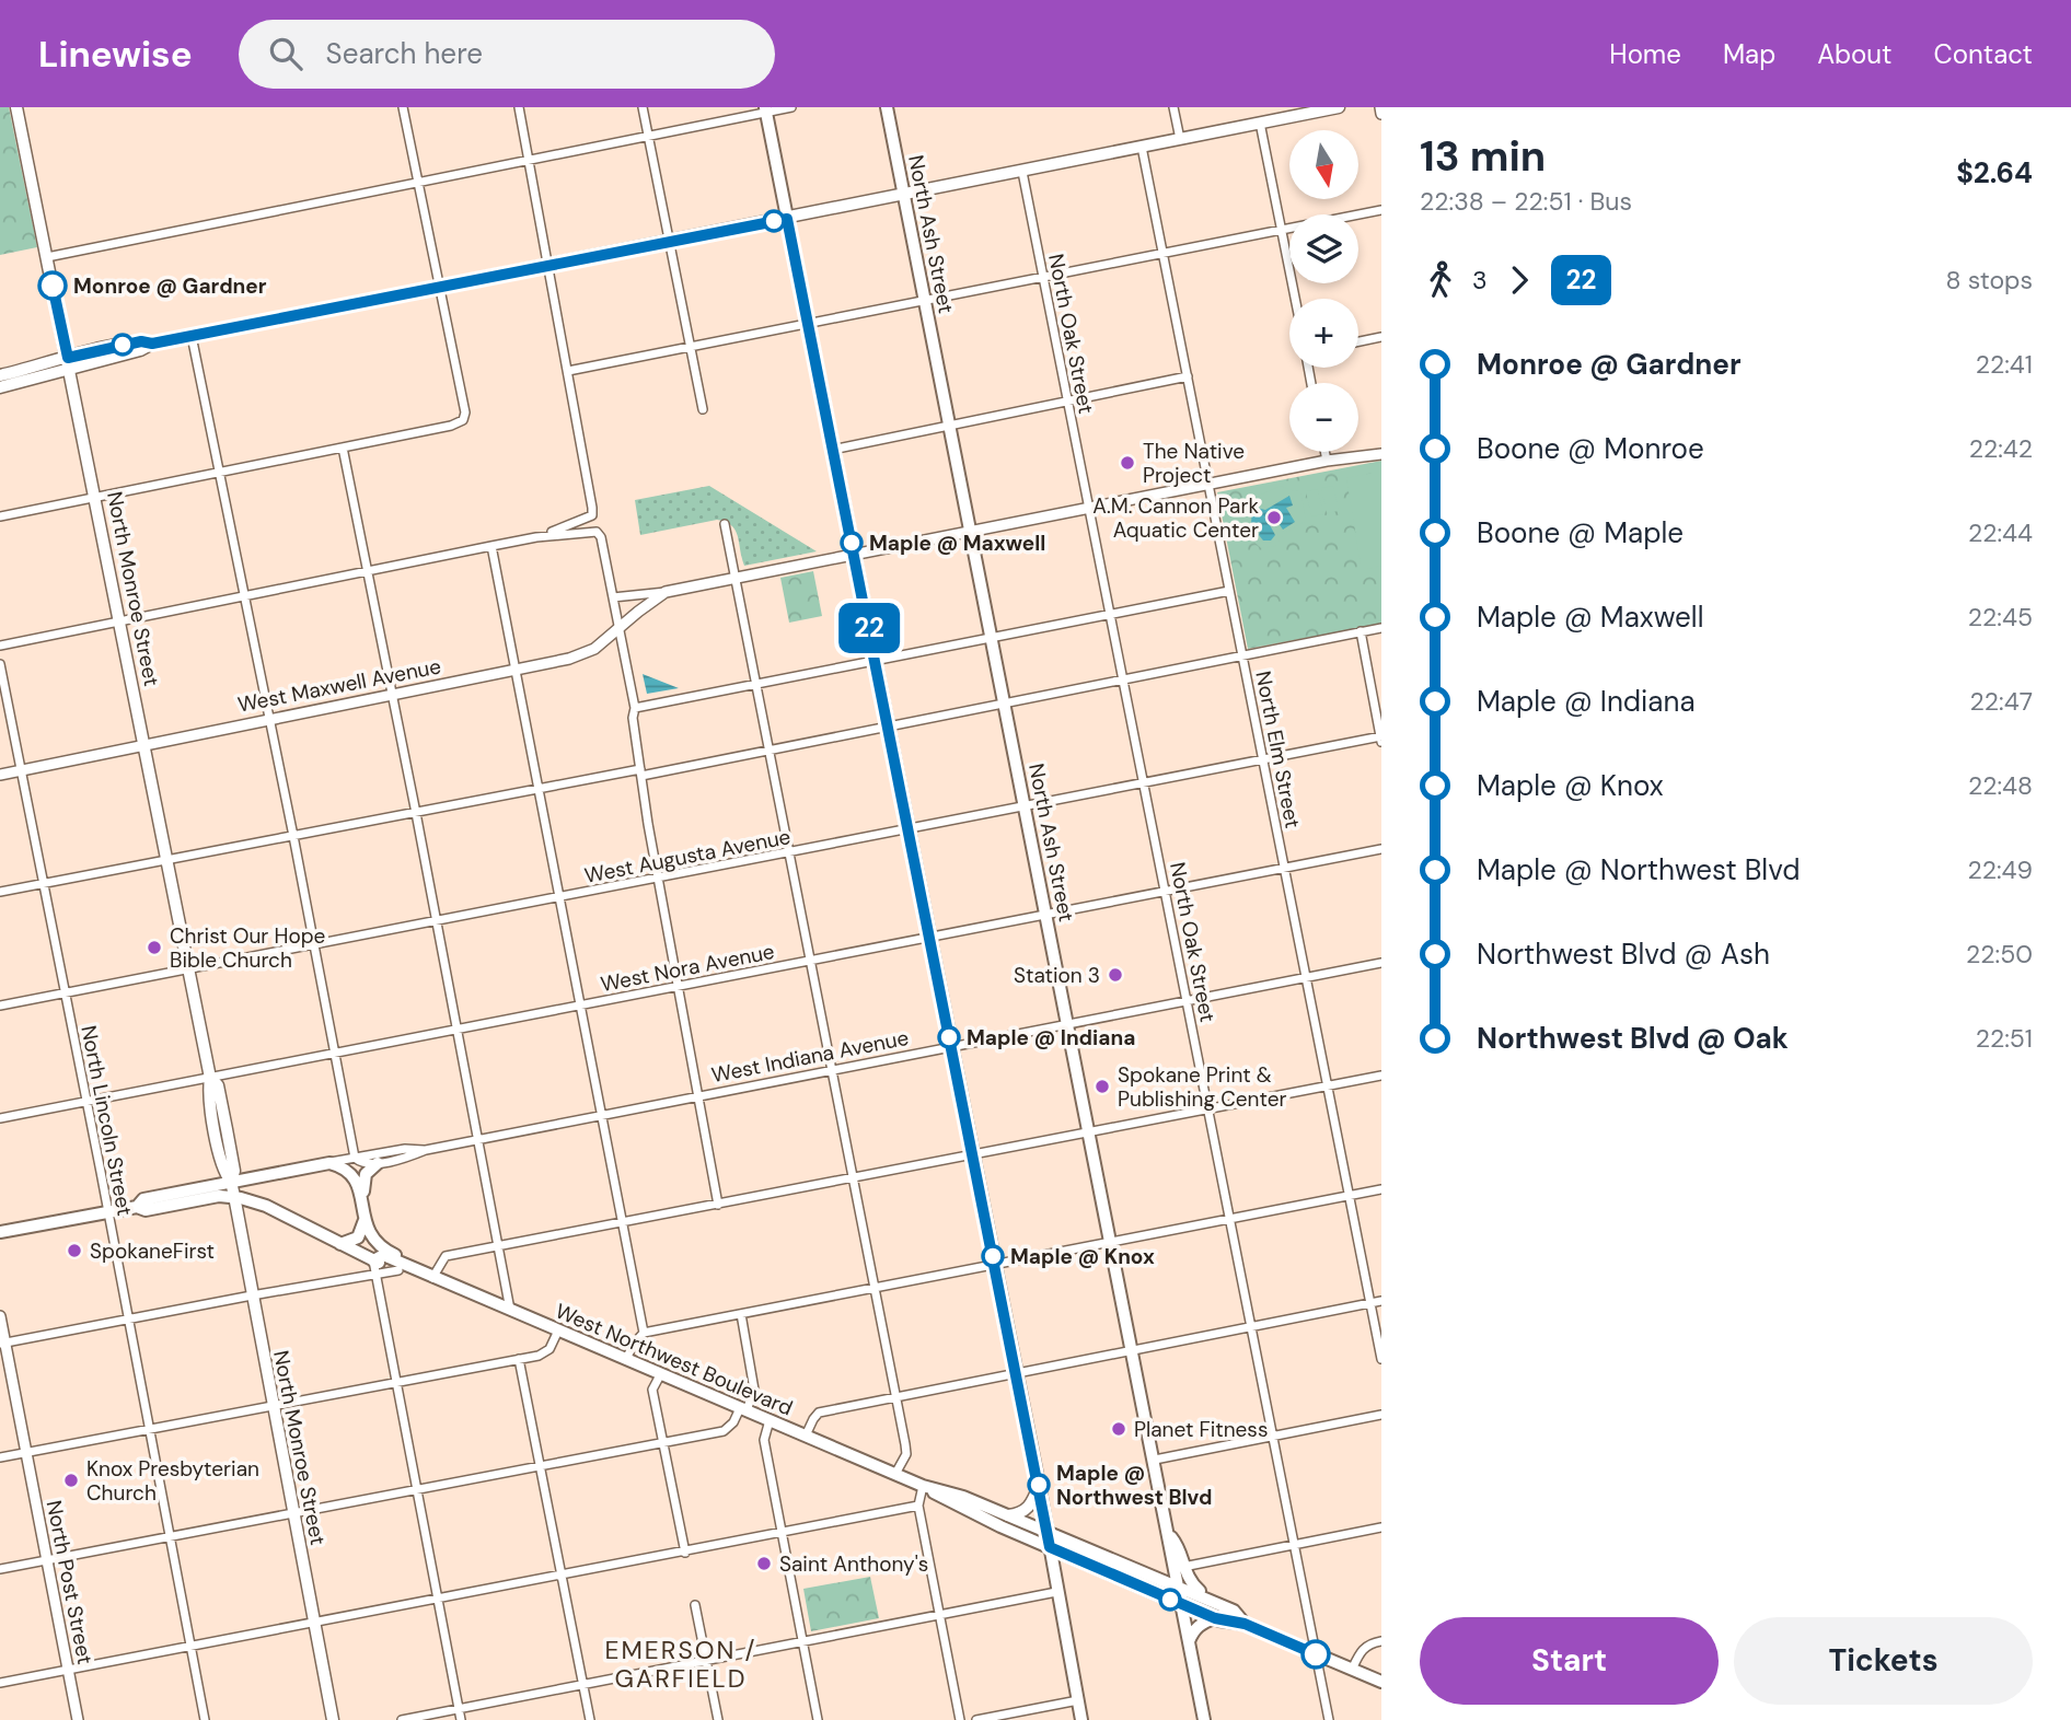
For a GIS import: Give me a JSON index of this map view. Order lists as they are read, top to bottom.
{
  "streets": {
    "main road": [
      "North Ash Street",
      "North Monroe Street",
      "West Indiana Avenue",
      "West Northwest Boulevard"
    ],
    "street": [
      "North Oak Street",
      "West Maxwell Avenue",
      "North Elm Street",
      "West Augusta Avenue",
      "West Nora Avenue",
      "North Lincoln Street",
      "North Post Street"
    ]
  },
  "crossings": [
    ["North Ash Street", "West Maxwell Avenue"],
    ["North Ash Street", "West Augusta Avenue"],
    ["North Ash Street", "West Nora Avenue"],
    ["North Ash Street", "West Indiana Avenue"],
    ["North Oak Street", "West Maxwell Avenue"],
    ["North Oak Street", "West Augusta Avenue"],
    ["North Oak Street", "West Nora Avenue"],
    ["North Oak Street", "West Indiana Avenue"],
    ["North Monroe Street", "West Maxwell Avenue"],
    ["North Monroe Street", "West Augusta Avenue"],
    ["North Monroe Street", "West Nora Avenue"],
    ["North Monroe Street", "West Indiana Avenue"],
    ["West Maxwell Avenue", "North Elm Street"],
    ["West Maxwell Avenue", "North Lincoln Street"],
    ["North Elm Street", "West Augusta Avenue"],
    ["North Elm Street", "West Nora Avenue"],
    ["North Elm Street", "West Indiana Avenue"],
    ["West Augusta Avenue", "North Lincoln Street"],
    ["West Nora Avenue", "North Lincoln Street"],
    ["West Indiana Avenue", "North Lincoln Street"],
    ["West Indiana Avenue", "West Northwest Boulevard"]
  ],
  "districts": ["EMERSON / GARFIELD"],
  "places": [
    "Monroe @ Gardner",
    "The Native Project",
    "A.M. Cannon Park Aquatic Center",
    "Maple @ Maxwell",
    "Christ Our Hope Bible Church",
    "Station 3",
    "Maple @ Indiana",
    "Spokane Print & Publishing Center",
    "SpokaneFirst",
    "Maple @ Knox",
    "Planet Fitness",
    "Knox Presbyterian Church",
    "Maple @ Northwest Blvd",
    "Saint Anthony's"
  ],
  "lines": ["bus line 22"],
  "north": "bottom",
  "page": {
    "header": "Linewise",
    "search": "Search here",
    "nav": [
      "Home",
      "Map",
      "About",
      "Contact"
    ],
    "on_map": "22",
    "heading": ["13 min", "22:38 – 22:51 · Bus", "$2.64"],
    "map_buttons": ["+", "−"],
    "legs": ["3", "22", "8 stops"],
    "list": [
      {
        "name": "Monroe @ Gardner",
        "value": "22:41"
      },
      {
        "name": "Boone @ Monroe",
        "value": "22:42"
      },
      {
        "name": "Boone @ Maple",
        "value": "22:44"
      },
      {
        "name": "Maple @ Maxwell",
        "value": "22:45"
      },
      {
        "name": "Maple @ Indiana",
        "value": "22:47"
      },
      {
        "name": "Maple @ Knox",
        "value": "22:48"
      },
      {
        "name": "Maple @ Northwest Blvd",
        "value": "22:49"
      },
      {
        "name": "Northwest Blvd @ Ash",
        "value": "22:50"
      },
      {
        "name": "Northwest Blvd @ Oak",
        "value": "22:51"
      }
    ],
    "buttons": ["Start", "Tickets"]
  }
}
